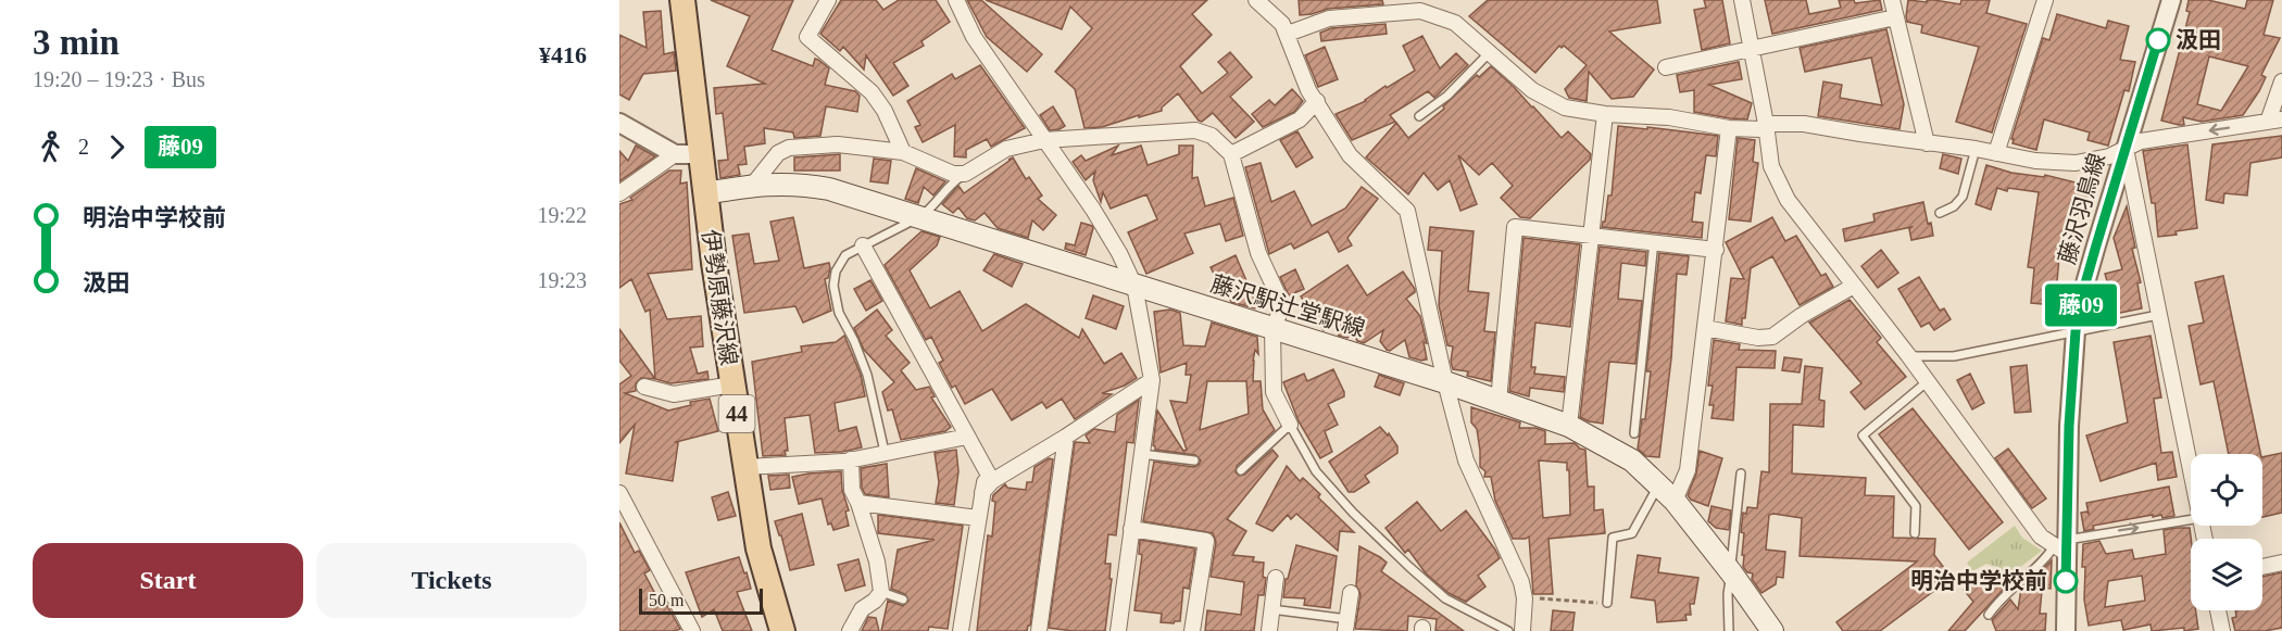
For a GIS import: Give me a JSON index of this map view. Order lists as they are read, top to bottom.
{
  "streets": {
    "main road": ["伊勢原藤沢線", "藤沢駅辻堂駅線", "44"],
    "street": ["藤沢羽鳥線"]
  },
  "crossings": [
    ["伊勢原藤沢線", "藤沢駅辻堂駅線"]
  ],
  "places": ["汲田", "明治中学校前"],
  "lines": ["bus line 藤09"],
  "scale_bar": "50 m",
  "page": {
    "heading": ["3 min", "19:20 – 19:23 · Bus", "¥416"],
    "on_map": "藤09",
    "legs": ["2", "藤09"],
    "list": [
      {
        "name": "明治中学校前",
        "value": "19:22"
      },
      {
        "name": "汲田",
        "value": "19:23"
      }
    ],
    "buttons": ["Start", "Tickets"],
    "scale": "50 m"
  }
}
